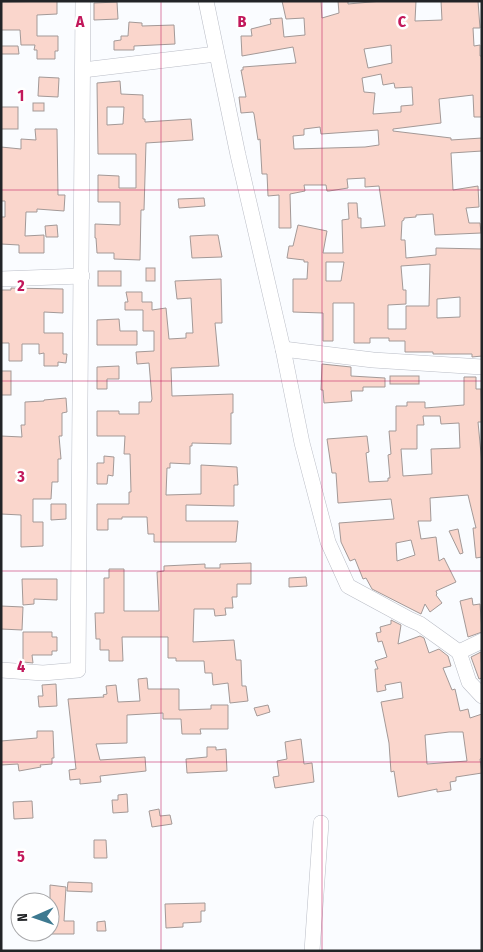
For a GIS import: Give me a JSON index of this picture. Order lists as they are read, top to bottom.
{
  "north": "left",
  "grid": {
    "columns": ["A", "B", "C"],
    "rows": [
      "1",
      "2",
      "3",
      "4",
      "5"
    ]
  }
}
